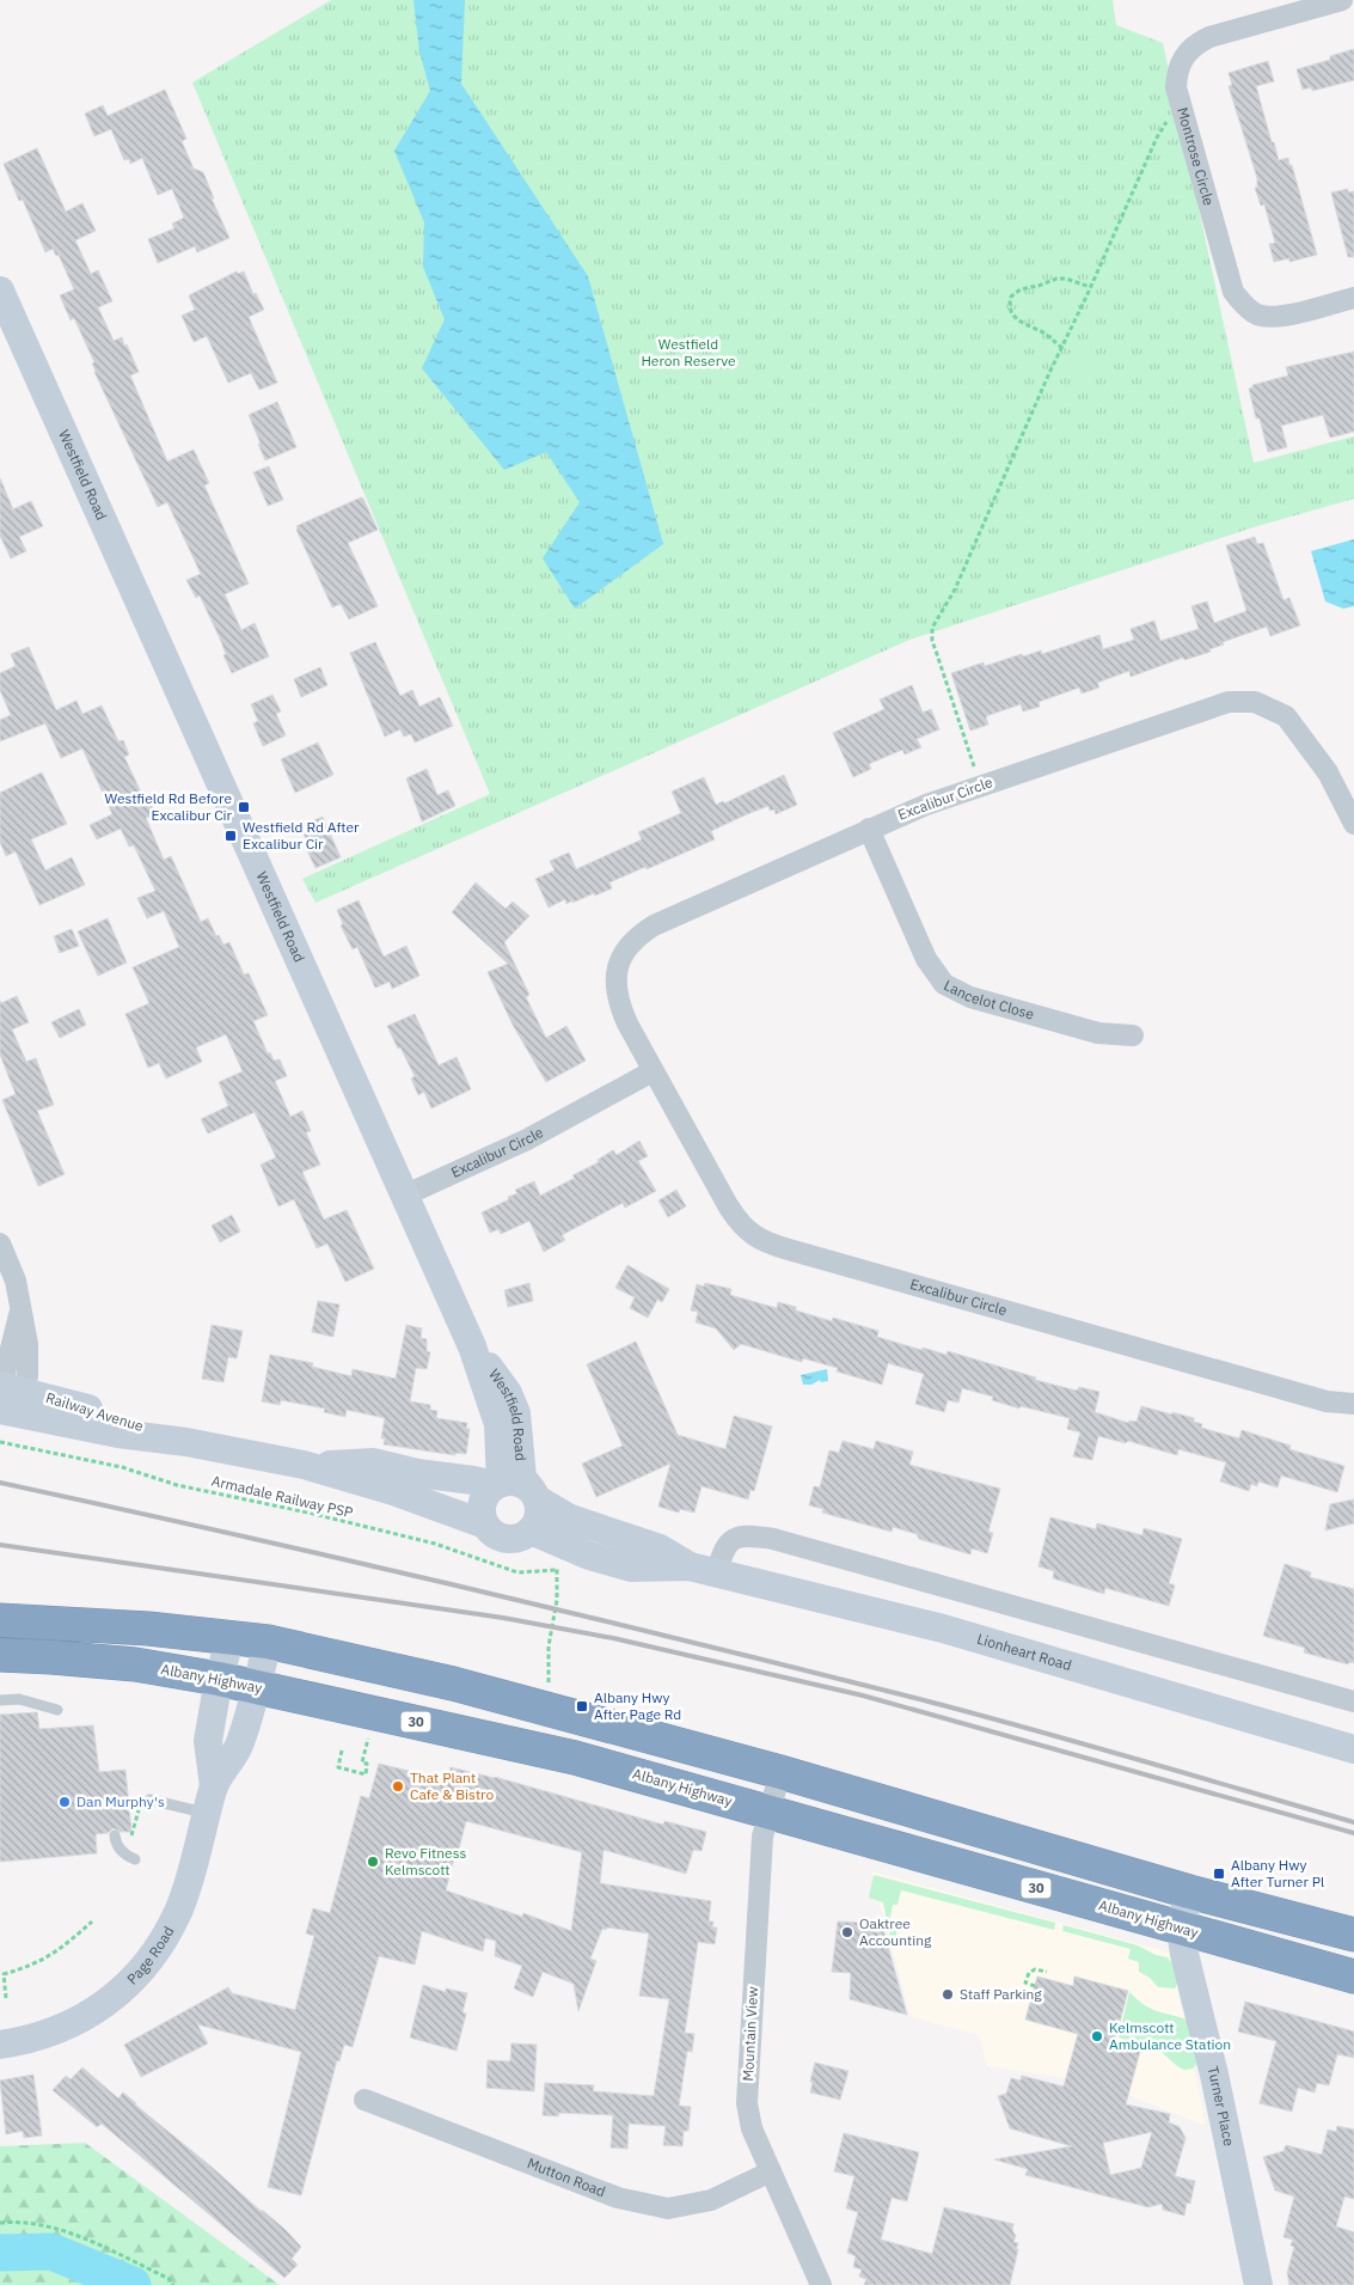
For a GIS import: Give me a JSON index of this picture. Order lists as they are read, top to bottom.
{
  "streets": {
    "highway": ["Albany Highway", "30"],
    "main road": [
      "Westfield Road",
      "Railway Avenue",
      "Lionheart Road",
      "Page Road",
      "Turner Place"
    ],
    "street": [
      "Montrose Circle",
      "Excalibur Circle",
      "Lancelot Close",
      "Mountain View",
      "Mutton Road"
    ],
    "path": ["Armadale Railway PSP"]
  },
  "crossings": [
    ["Westfield Road", "Excalibur Circle"],
    ["Westfield Road", "Railway Avenue"],
    ["Westfield Road", "Lionheart Road"],
    ["Excalibur Circle", "Lancelot Close"],
    ["Railway Avenue", "Lionheart Road"],
    ["Albany Highway", "Page Road"],
    ["Albany Highway", "Mountain View"],
    ["Albany Highway", "Turner Place"],
    ["Mountain View", "Mutton Road"]
  ],
  "parks": ["Westfield Heron Reserve"],
  "places": {
    "transit": [
      "Westfield Rd Before Excalibur Cir",
      "Westfield Rd After Excalibur Cir",
      "Albany Hwy After Page Rd",
      "Albany Hwy After Turner Pl"
    ],
    "other": [
      "That Plant Cafe & Bistro",
      "Dan Murphy's",
      "Revo Fitness Kelmscott",
      "Oaktree Accounting",
      "Staff Parking",
      "Kelmscott Ambulance Station"
    ]
  }
}
